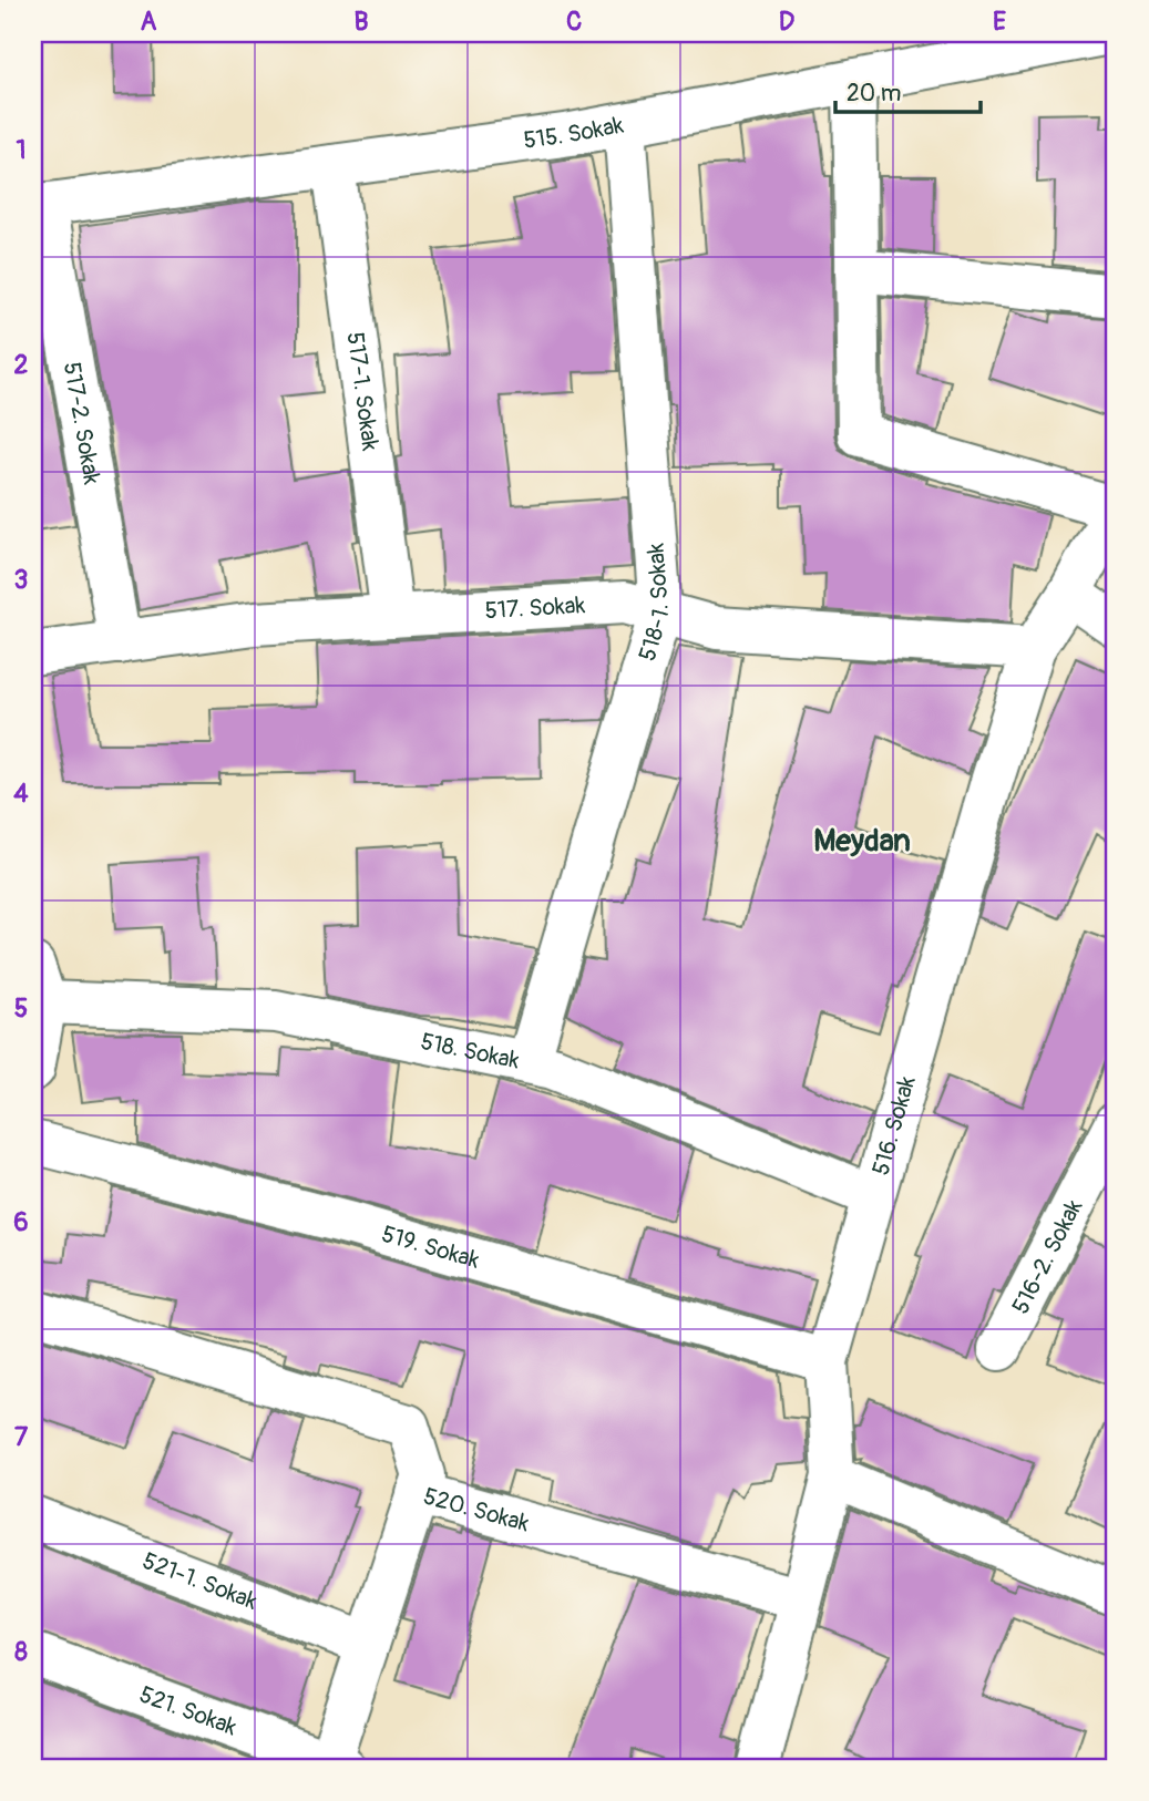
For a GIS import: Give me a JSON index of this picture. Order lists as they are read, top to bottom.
{
  "streets": {
    "street": [
      "515. Sokak",
      "517-1. Sokak",
      "517-2. Sokak",
      "518-1. Sokak",
      "517. Sokak",
      "518. Sokak",
      "516. Sokak",
      "519. Sokak",
      "516-2. Sokak",
      "520. Sokak",
      "521-1. Sokak",
      "521. Sokak"
    ]
  },
  "crossings": [
    ["515. Sokak", "517-1. Sokak"],
    ["515. Sokak", "517-2. Sokak"],
    ["515. Sokak", "518-1. Sokak"],
    ["517-1. Sokak", "517. Sokak"],
    ["517-2. Sokak", "517. Sokak"],
    ["518-1. Sokak", "517. Sokak"],
    ["518-1. Sokak", "518. Sokak"],
    ["517. Sokak", "516. Sokak"],
    ["518. Sokak", "516. Sokak"],
    ["516. Sokak", "519. Sokak"],
    ["516. Sokak", "520. Sokak"]
  ],
  "districts": ["Meydan"],
  "scale_bar": "20 m",
  "grid": {
    "columns": [
      "A",
      "B",
      "C",
      "D",
      "E"
    ],
    "rows": [
      "1",
      "2",
      "3",
      "4",
      "5",
      "6",
      "7",
      "8"
    ]
  }
}
